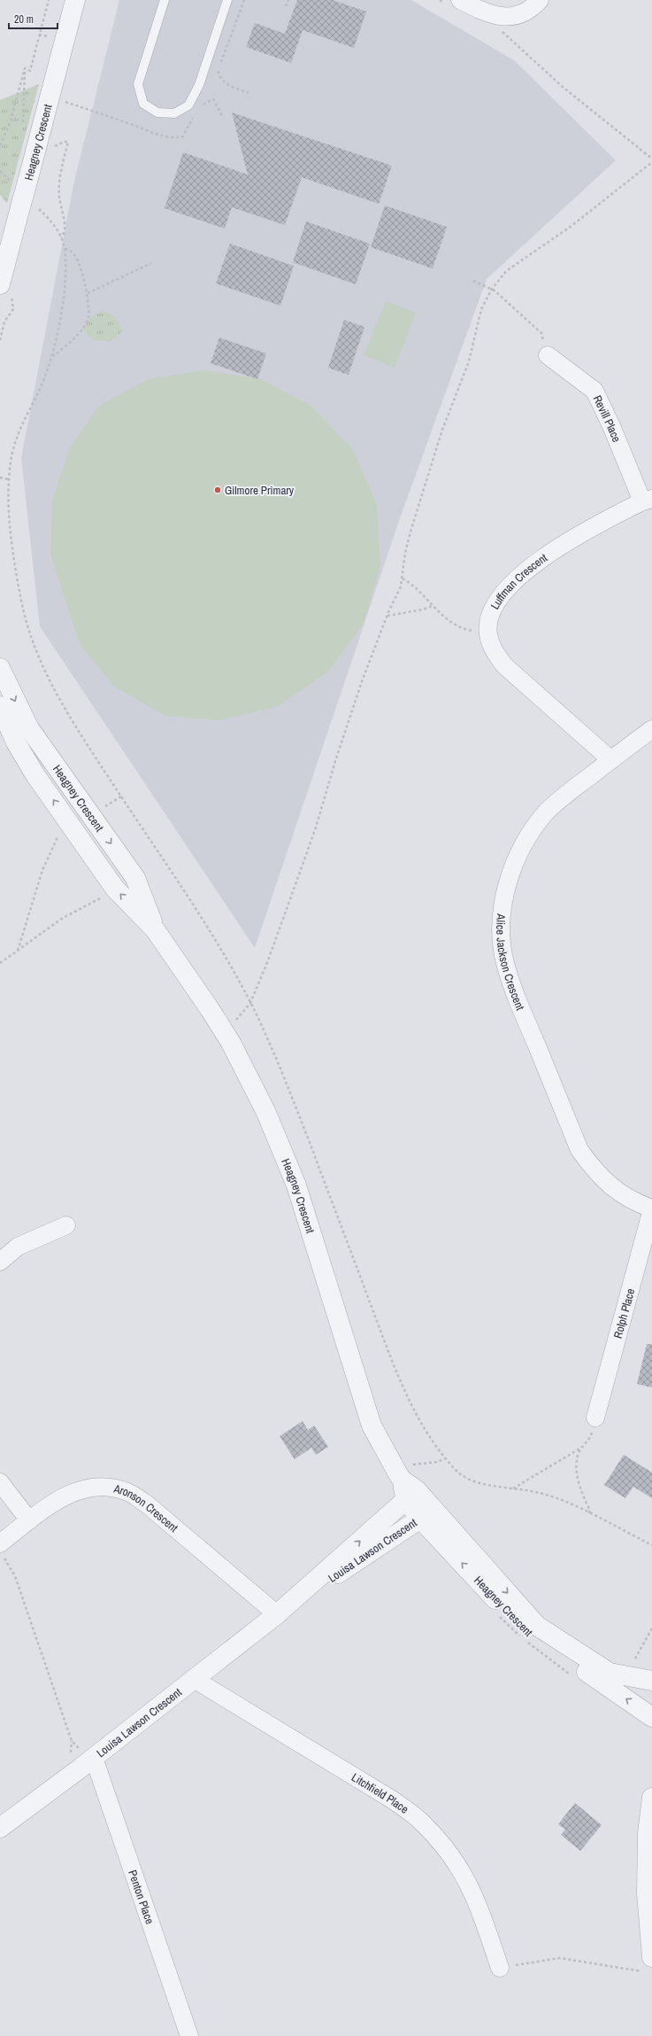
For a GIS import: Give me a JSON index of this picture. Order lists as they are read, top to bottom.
{
  "streets": {
    "street": [
      "Heagney Crescent",
      "Revill Place",
      "Luffman Crescent",
      "Alice Jackson Crescent",
      "Rolph Place",
      "Aronson Crescent",
      "Louisa Lawson Crescent",
      "Litchfield Place",
      "Penton Place"
    ]
  },
  "crossings": [
    ["Heagney Crescent", "Louisa Lawson Crescent"],
    ["Revill Place", "Luffman Crescent"],
    ["Luffman Crescent", "Alice Jackson Crescent"],
    ["Alice Jackson Crescent", "Rolph Place"],
    ["Aronson Crescent", "Louisa Lawson Crescent"],
    ["Louisa Lawson Crescent", "Litchfield Place"],
    ["Louisa Lawson Crescent", "Penton Place"]
  ],
  "places": ["Gilmore Primary"],
  "scale_bar": "20 m"
}
